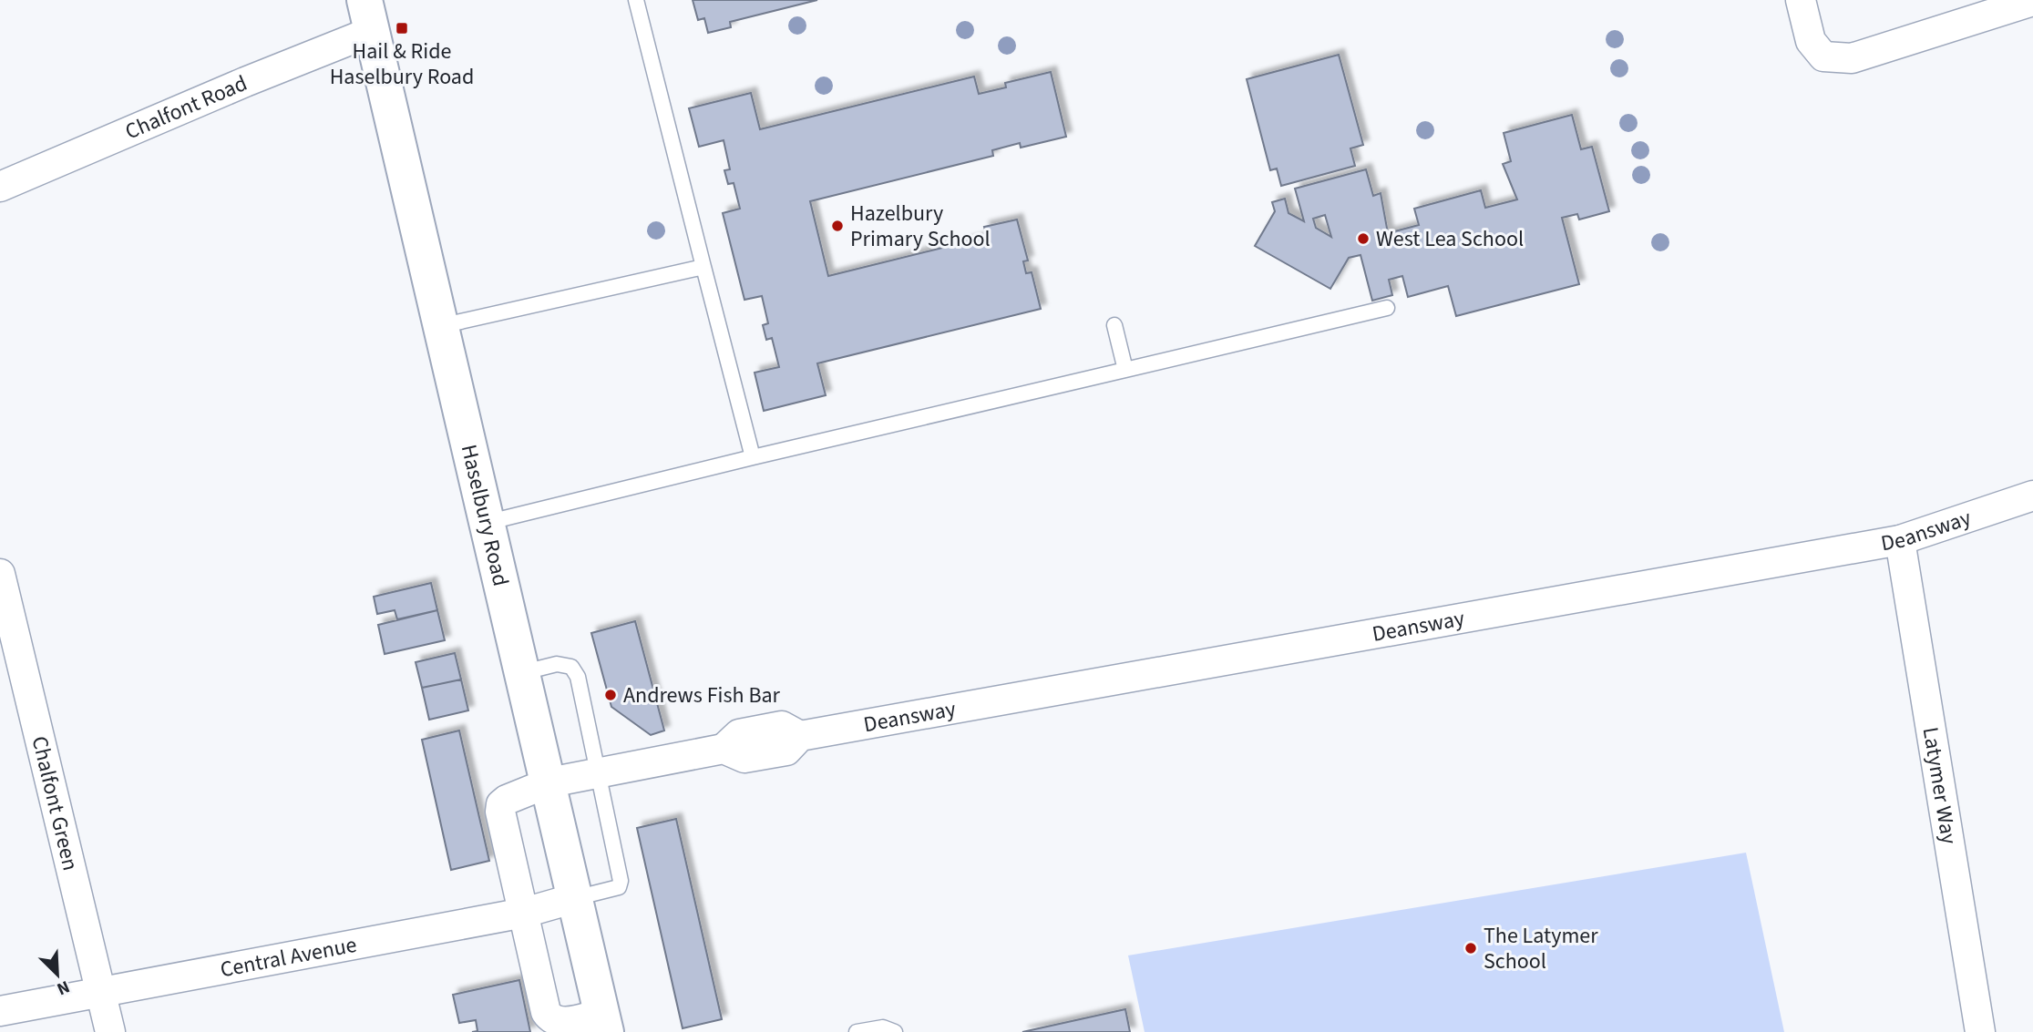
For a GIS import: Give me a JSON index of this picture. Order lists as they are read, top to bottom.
{
  "streets": {
    "street": [
      "Chalfont Road",
      "Haselbury Road",
      "Deansway",
      "Latymer Way",
      "Chalfont Green",
      "Central Avenue"
    ]
  },
  "crossings": [
    ["Chalfont Road", "Haselbury Road"],
    ["Haselbury Road", "Deansway"],
    ["Haselbury Road", "Central Avenue"],
    ["Deansway", "Latymer Way"],
    ["Deansway", "Central Avenue"],
    ["Chalfont Green", "Central Avenue"]
  ],
  "places": {
    "transit": ["Hail & Ride Haselbury Road"],
    "other": [
      "Hazelbury Primary School",
      "West Lea School",
      "Andrews Fish Bar",
      "The Latymer School"
    ]
  },
  "north": "bottom right"
}
